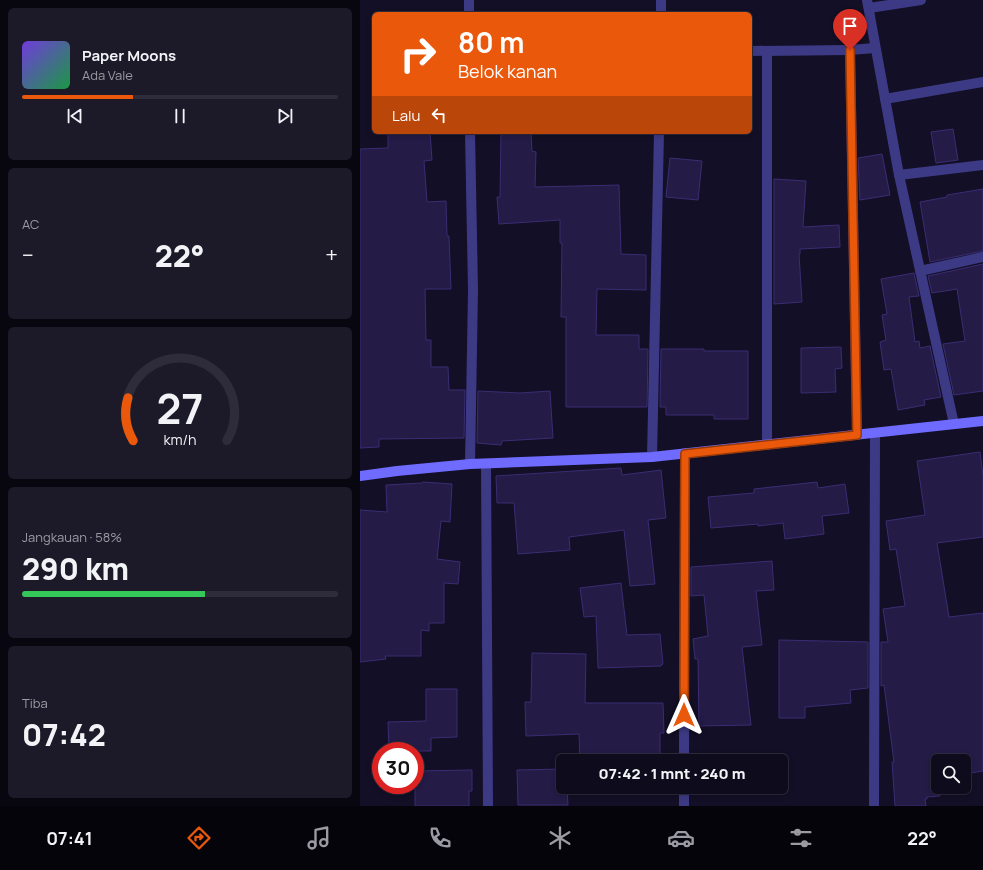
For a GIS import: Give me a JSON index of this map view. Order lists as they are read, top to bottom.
{
  "page": {
    "turn": ["80 m", "Belok kanan"],
    "song": ["Paper Moons", "Ada Vale"],
    "then": "Lalu",
    "tile": [
      "AC",
      ["Jangkauan · 58%", "290 km"],
      ["Tiba", "07:42"]
    ],
    "heat": ["−", "22°", "+"],
    "limit": "30",
    "trip": "07:42 · 1 mnt · 240 m",
    "tabs": ["07:41", "22°"],
    "gauge": ["27", "km/h"]
  }
}
